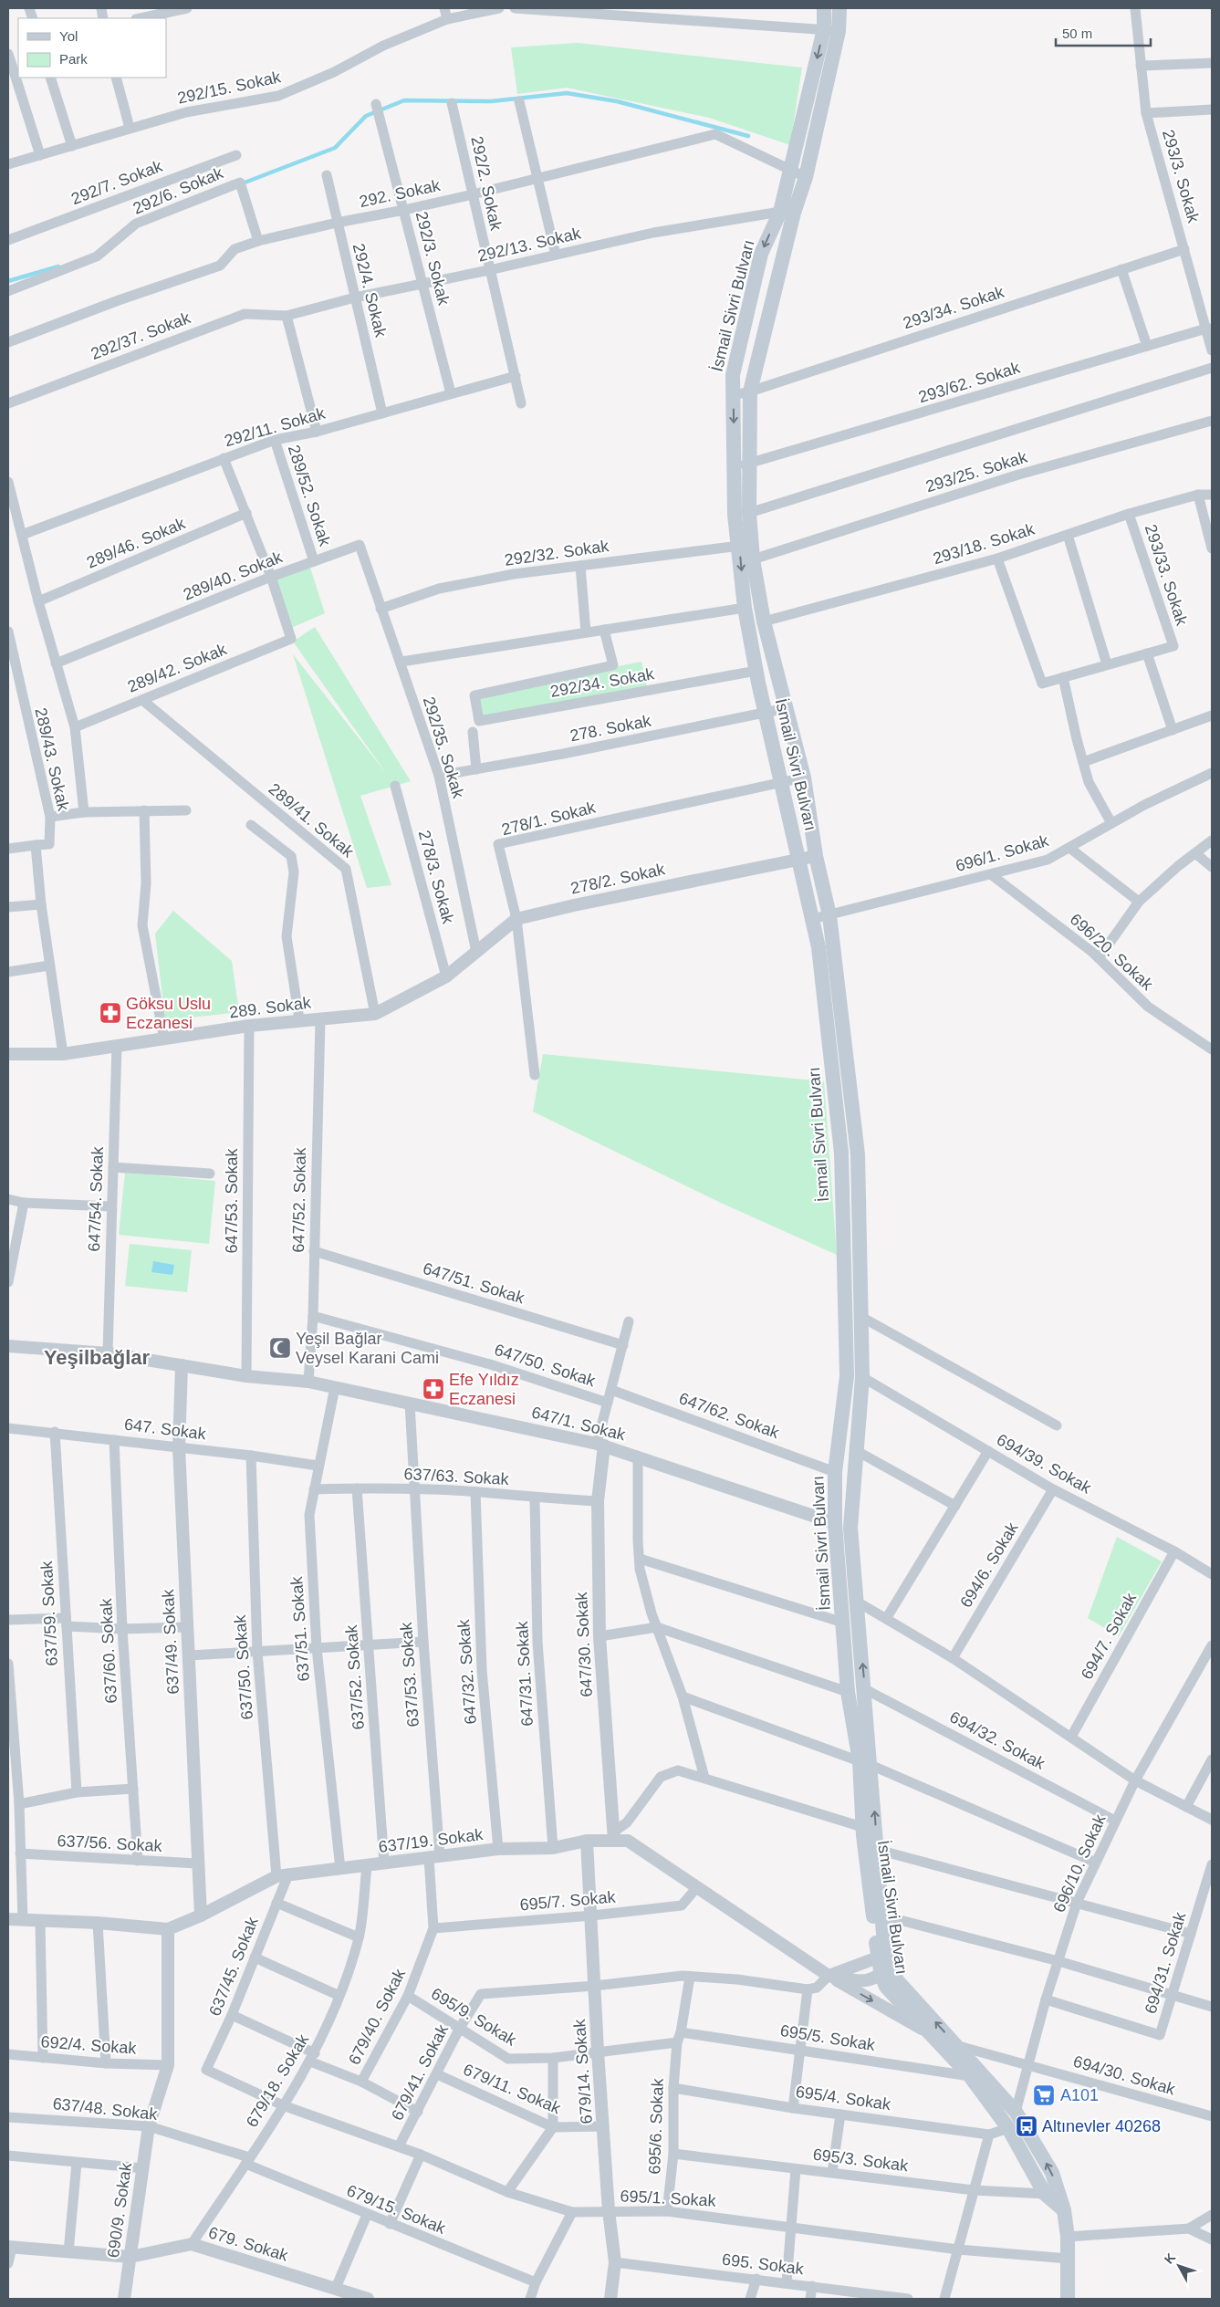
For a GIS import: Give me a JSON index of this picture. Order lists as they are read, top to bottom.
{
  "streets": {
    "main road": ["İsmail Sivri Bulvarı"],
    "street": [
      "292/15. Sokak",
      "293/3. Sokak",
      "292/7. Sokak",
      "292/2. Sokak",
      "292/6. Sokak",
      "292. Sokak",
      "292/13. Sokak",
      "292/3. Sokak",
      "292/4. Sokak",
      "293/34. Sokak",
      "292/37. Sokak",
      "293/62. Sokak",
      "292/11. Sokak",
      "293/25. Sokak",
      "289/52. Sokak",
      "289/46. Sokak",
      "293/18. Sokak",
      "292/32. Sokak",
      "293/33. Sokak",
      "289/40. Sokak",
      "289/42. Sokak",
      "292/34. Sokak",
      "278. Sokak",
      "292/35. Sokak",
      "289/43. Sokak",
      "278/1. Sokak",
      "289/41. Sokak",
      "696/1. Sokak",
      "278/3. Sokak",
      "278/2. Sokak",
      "696/20. Sokak",
      "289. Sokak",
      "647/54. Sokak",
      "647/52. Sokak",
      "647/53. Sokak",
      "647/51. Sokak",
      "647/50. Sokak",
      "647/62. Sokak",
      "647/1. Sokak",
      "647. Sokak",
      "694/39. Sokak",
      "637/63. Sokak",
      "694/6. Sokak",
      "637/59. Sokak",
      "637/51. Sokak",
      "694/7. Sokak",
      "637/49. Sokak",
      "647/30. Sokak",
      "637/60. Sokak",
      "637/50. Sokak",
      "647/32. Sokak",
      "647/31. Sokak",
      "637/53. Sokak",
      "637/52. Sokak",
      "694/32. Sokak",
      "637/19. Sokak",
      "637/56. Sokak",
      "696/10. Sokak",
      "695/7. Sokak",
      "694/31. Sokak",
      "637/45. Sokak",
      "679/40. Sokak",
      "695/9. Sokak",
      "695/5. Sokak",
      "692/4. Sokak",
      "679/14. Sokak",
      "679/41. Sokak",
      "694/30. Sokak",
      "679/18. Sokak",
      "679/11. Sokak",
      "695/4. Sokak",
      "637/48. Sokak",
      "695/6. Sokak",
      "695/3. Sokak",
      "695/1. Sokak",
      "679/15. Sokak",
      "690/9. Sokak",
      "679. Sokak",
      "695. Sokak"
    ]
  },
  "crossings": [
    ["293/3. Sokak", "293/34. Sokak"],
    ["293/3. Sokak", "293/62. Sokak"],
    ["292/2. Sokak", "292. Sokak"],
    ["292/2. Sokak", "292/13. Sokak"],
    ["292/2. Sokak", "292/11. Sokak"],
    ["292/6. Sokak", "292. Sokak"],
    ["292. Sokak", "292/3. Sokak"],
    ["292. Sokak", "292/4. Sokak"],
    ["292. Sokak", "İsmail Sivri Bulvarı"],
    ["292/13. Sokak", "292/3. Sokak"],
    ["292/13. Sokak", "292/4. Sokak"],
    ["292/13. Sokak", "İsmail Sivri Bulvarı"],
    ["292/13. Sokak", "292/37. Sokak"],
    ["292/3. Sokak", "292/11. Sokak"],
    ["292/4. Sokak", "292/11. Sokak"],
    ["İsmail Sivri Bulvarı", "293/34. Sokak"],
    ["İsmail Sivri Bulvarı", "293/62. Sokak"],
    ["İsmail Sivri Bulvarı", "293/25. Sokak"],
    ["İsmail Sivri Bulvarı", "293/18. Sokak"],
    ["İsmail Sivri Bulvarı", "292/32. Sokak"],
    ["İsmail Sivri Bulvarı", "292/34. Sokak"],
    ["İsmail Sivri Bulvarı", "278. Sokak"],
    ["İsmail Sivri Bulvarı", "278/1. Sokak"],
    ["İsmail Sivri Bulvarı", "696/1. Sokak"],
    ["İsmail Sivri Bulvarı", "278/2. Sokak"],
    ["İsmail Sivri Bulvarı", "647/62. Sokak"],
    ["İsmail Sivri Bulvarı", "647/1. Sokak"],
    ["İsmail Sivri Bulvarı", "694/39. Sokak"],
    ["İsmail Sivri Bulvarı", "694/32. Sokak"],
    ["İsmail Sivri Bulvarı", "637/19. Sokak"],
    ["İsmail Sivri Bulvarı", "696/10. Sokak"],
    ["İsmail Sivri Bulvarı", "695/5. Sokak"],
    ["İsmail Sivri Bulvarı", "694/30. Sokak"],
    ["İsmail Sivri Bulvarı", "695/4. Sokak"],
    ["İsmail Sivri Bulvarı", "695/3. Sokak"],
    ["İsmail Sivri Bulvarı", "695/1. Sokak"],
    ["292/11. Sokak", "289/52. Sokak"],
    ["289/52. Sokak", "289/40. Sokak"],
    ["293/18. Sokak", "293/33. Sokak"],
    ["292/32. Sokak", "289/40. Sokak"],
    ["292/32. Sokak", "292/35. Sokak"],
    ["289/40. Sokak", "289/42. Sokak"],
    ["289/40. Sokak", "292/35. Sokak"],
    ["289/42. Sokak", "289/41. Sokak"],
    ["278. Sokak", "292/35. Sokak"],
    ["292/35. Sokak", "278/2. Sokak"],
    ["278/1. Sokak", "278/2. Sokak"],
    ["289/41. Sokak", "289. Sokak"],
    ["696/1. Sokak", "696/20. Sokak"],
    ["278/3. Sokak", "278/2. Sokak"],
    ["278/3. Sokak", "289. Sokak"],
    ["278/2. Sokak", "289. Sokak"],
    ["289. Sokak", "647/54. Sokak"],
    ["289. Sokak", "647/52. Sokak"],
    ["289. Sokak", "647/53. Sokak"],
    ["647/54. Sokak", "647/1. Sokak"],
    ["647/52. Sokak", "647/51. Sokak"],
    ["647/52. Sokak", "647/50. Sokak"],
    ["647/52. Sokak", "647/1. Sokak"],
    ["647/53. Sokak", "647/1. Sokak"],
    ["647/1. Sokak", "637/51. Sokak"],
    ["647/1. Sokak", "637/49. Sokak"],
    ["647/1. Sokak", "647/30. Sokak"],
    ["647/1. Sokak", "637/53. Sokak"],
    ["647. Sokak", "637/59. Sokak"],
    ["647. Sokak", "637/51. Sokak"],
    ["647. Sokak", "637/49. Sokak"],
    ["647. Sokak", "637/60. Sokak"],
    ["647. Sokak", "637/50. Sokak"],
    ["694/39. Sokak", "694/6. Sokak"],
    ["694/39. Sokak", "694/7. Sokak"],
    ["637/63. Sokak", "637/51. Sokak"],
    ["637/63. Sokak", "647/30. Sokak"],
    ["637/63. Sokak", "647/32. Sokak"],
    ["637/63. Sokak", "647/31. Sokak"],
    ["637/63. Sokak", "637/53. Sokak"],
    ["637/63. Sokak", "637/52. Sokak"],
    ["637/51. Sokak", "637/19. Sokak"],
    ["637/49. Sokak", "637/19. Sokak"],
    ["637/49. Sokak", "637/56. Sokak"],
    ["647/30. Sokak", "637/19. Sokak"],
    ["637/60. Sokak", "637/56. Sokak"],
    ["637/50. Sokak", "637/19. Sokak"],
    ["637/50. Sokak", "637/45. Sokak"],
    ["647/32. Sokak", "637/19. Sokak"],
    ["647/31. Sokak", "637/19. Sokak"],
    ["637/53. Sokak", "637/19. Sokak"],
    ["637/53. Sokak", "679/40. Sokak"],
    ["637/52. Sokak", "637/19. Sokak"],
    ["694/32. Sokak", "696/10. Sokak"],
    ["637/19. Sokak", "695/7. Sokak"],
    ["637/19. Sokak", "637/45. Sokak"],
    ["637/19. Sokak", "679/40. Sokak"],
    ["637/19. Sokak", "679/14. Sokak"],
    ["637/19. Sokak", "679/18. Sokak"],
    ["637/19. Sokak", "690/9. Sokak"],
    ["696/10. Sokak", "694/31. Sokak"],
    ["696/10. Sokak", "694/30. Sokak"],
    ["695/7. Sokak", "679/40. Sokak"],
    ["695/7. Sokak", "679/14. Sokak"],
    ["637/45. Sokak", "695/1. Sokak"],
    ["679/40. Sokak", "695/9. Sokak"],
    ["695/9. Sokak", "695/5. Sokak"],
    ["695/9. Sokak", "679/14. Sokak"],
    ["695/9. Sokak", "679/41. Sokak"],
    ["695/9. Sokak", "695/6. Sokak"],
    ["695/5. Sokak", "695/6. Sokak"],
    ["692/4. Sokak", "690/9. Sokak"],
    ["679/14. Sokak", "679/41. Sokak"],
    ["679/14. Sokak", "679/11. Sokak"],
    ["679/14. Sokak", "695/1. Sokak"],
    ["679/14. Sokak", "695. Sokak"],
    ["679/41. Sokak", "679/11. Sokak"],
    ["679/41. Sokak", "695/1. Sokak"],
    ["679/18. Sokak", "637/48. Sokak"],
    ["679/18. Sokak", "695/1. Sokak"],
    ["679/18. Sokak", "679/15. Sokak"],
    ["679/18. Sokak", "679. Sokak"],
    ["695/4. Sokak", "695/6. Sokak"],
    ["637/48. Sokak", "679/15. Sokak"],
    ["637/48. Sokak", "690/9. Sokak"],
    ["695/6. Sokak", "695/3. Sokak"],
    ["695/6. Sokak", "695/1. Sokak"],
    ["690/9. Sokak", "679. Sokak"]
  ],
  "districts": ["Yeşilbağlar"],
  "places": {
    "pharmacy": ["Göksu Uslu Eczanesi", "Efe Yıldız Eczanesi"],
    "mosque": ["Yeşil Bağlar Veysel Karani Cami"],
    "supermarket": ["A101"],
    "bus stop": ["Altınevler 40268"]
  },
  "legend": ["Yol", "Park"],
  "scale_bar": "50 m",
  "north": "top left"
}
